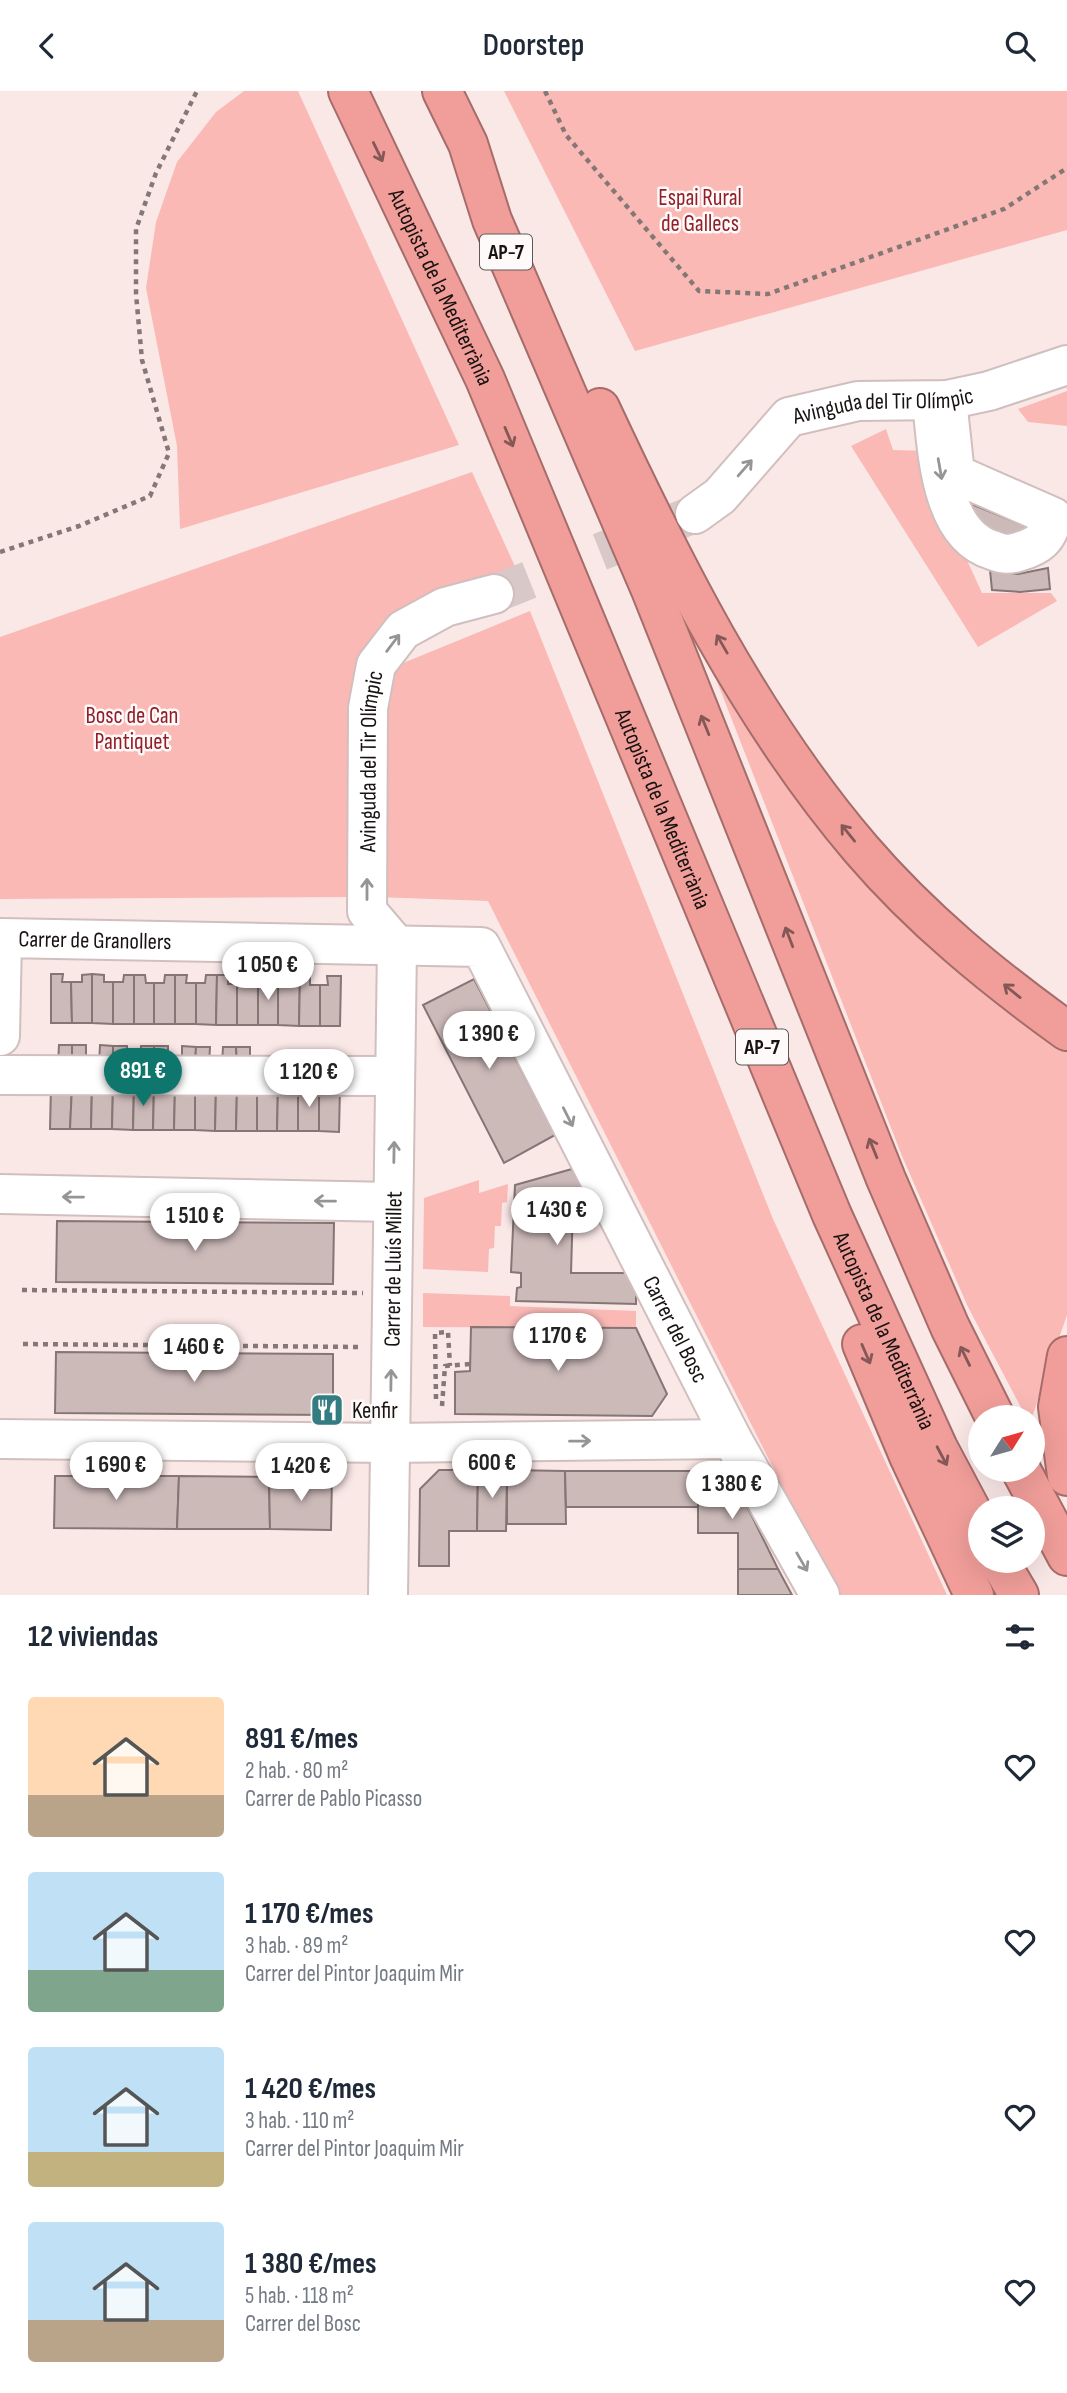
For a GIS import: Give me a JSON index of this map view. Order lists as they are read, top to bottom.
{
  "streets": {
    "highway": ["AP-7", "Autopista de la Mediterrània"],
    "street": [
      "Avinguda del Tir Olímpic",
      "Carrer de Granollers",
      "Carrer de Lluís Millet",
      "Carrer del Bosc"
    ]
  },
  "crossings": [
    ["Avinguda del Tir Olímpic", "Carrer de Granollers"],
    ["Avinguda del Tir Olímpic", "Carrer de Lluís Millet"],
    ["Carrer de Granollers", "Carrer de Lluís Millet"],
    ["Carrer de Granollers", "Carrer del Bosc"]
  ],
  "one_way": ["Avinguda del Tir Olímpic", "Carrer del Bosc"],
  "parks": ["Espai Rural de Gallecs", "Bosc de Can Pantiquet"],
  "places": {
    "restaurant": ["Kenfir"]
  },
  "north": "top right",
  "page": {
    "header": "Doorstep",
    "price": [
      "1 050 €",
      "1 390 €",
      "891 €",
      "1 120 €",
      "1 430 €",
      "1 510 €",
      "1 170 €",
      "1 460 €",
      "600 €",
      "1 690 €",
      "1 420 €",
      "1 380 €"
    ],
    "heading": "12 viviendas",
    "list": [
      {
        "name": "891 €/mes",
        "note": "2 hab. · 80 m² · Carrer de Pablo Picasso"
      },
      {
        "name": "1 170 €/mes",
        "note": "3 hab. · 89 m² · Carrer del Pintor Joaquim Mir"
      },
      {
        "name": "1 420 €/mes",
        "note": "3 hab. · 110 m² · Carrer del Pintor Joaquim Mir"
      },
      {
        "name": "1 380 €/mes",
        "note": "5 hab. · 118 m² · Carrer del Bosc"
      }
    ]
  }
}
